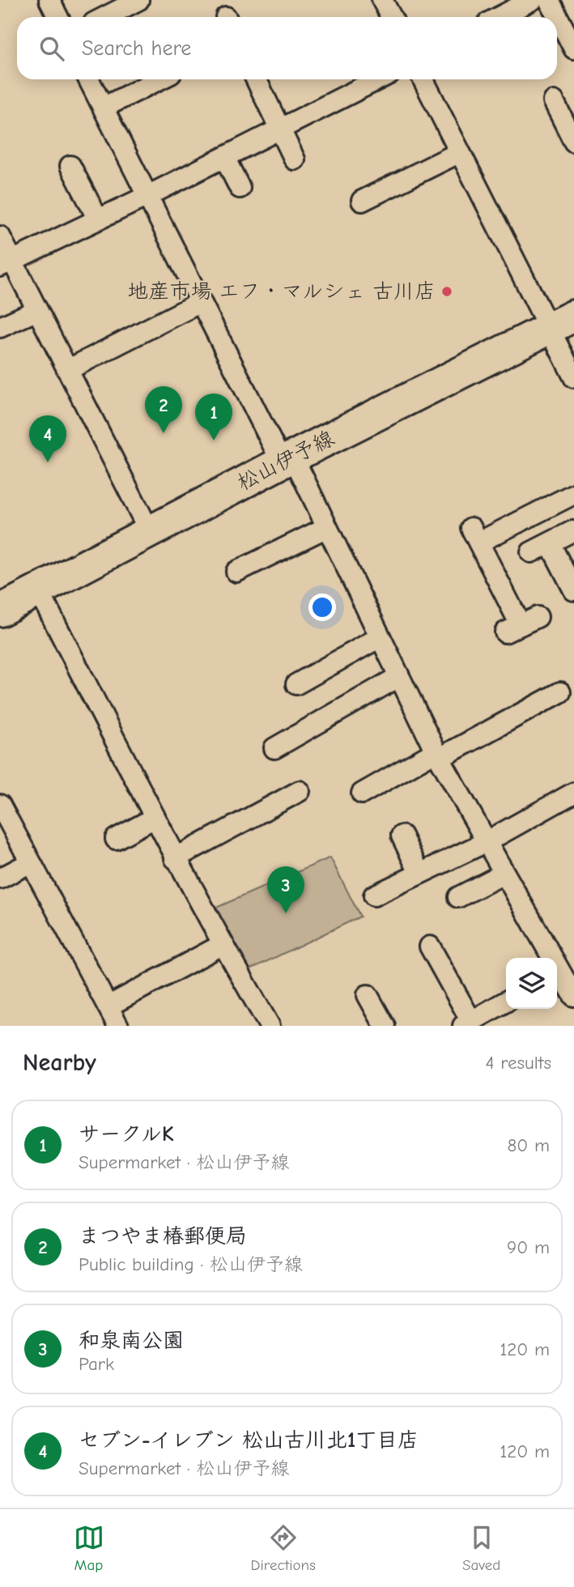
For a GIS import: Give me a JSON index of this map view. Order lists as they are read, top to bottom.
{
  "streets": {
    "main road": ["松山伊予線"]
  },
  "places": ["地産市場 エフ・マルシェ 古川店"],
  "page": {
    "search": "Search here",
    "pins": [
      "2",
      "1",
      "4",
      "3"
    ],
    "heading": ["Nearby", "4 results"],
    "list": [
      {
        "mark": "1",
        "name": "サークルK",
        "note": "Supermarket · 松山伊予線",
        "value": "80 m"
      },
      {
        "mark": "2",
        "name": "まつやま椿郵便局",
        "note": "Public building · 松山伊予線",
        "value": "90 m"
      },
      {
        "mark": "3",
        "name": "和泉南公園",
        "note": "Park",
        "value": "120 m"
      },
      {
        "mark": "4",
        "name": "セブン-イレブン 松山古川北1丁目店",
        "note": "Supermarket · 松山伊予線",
        "value": "120 m"
      }
    ],
    "nav": ["Map", "Directions", "Saved"]
  }
}
